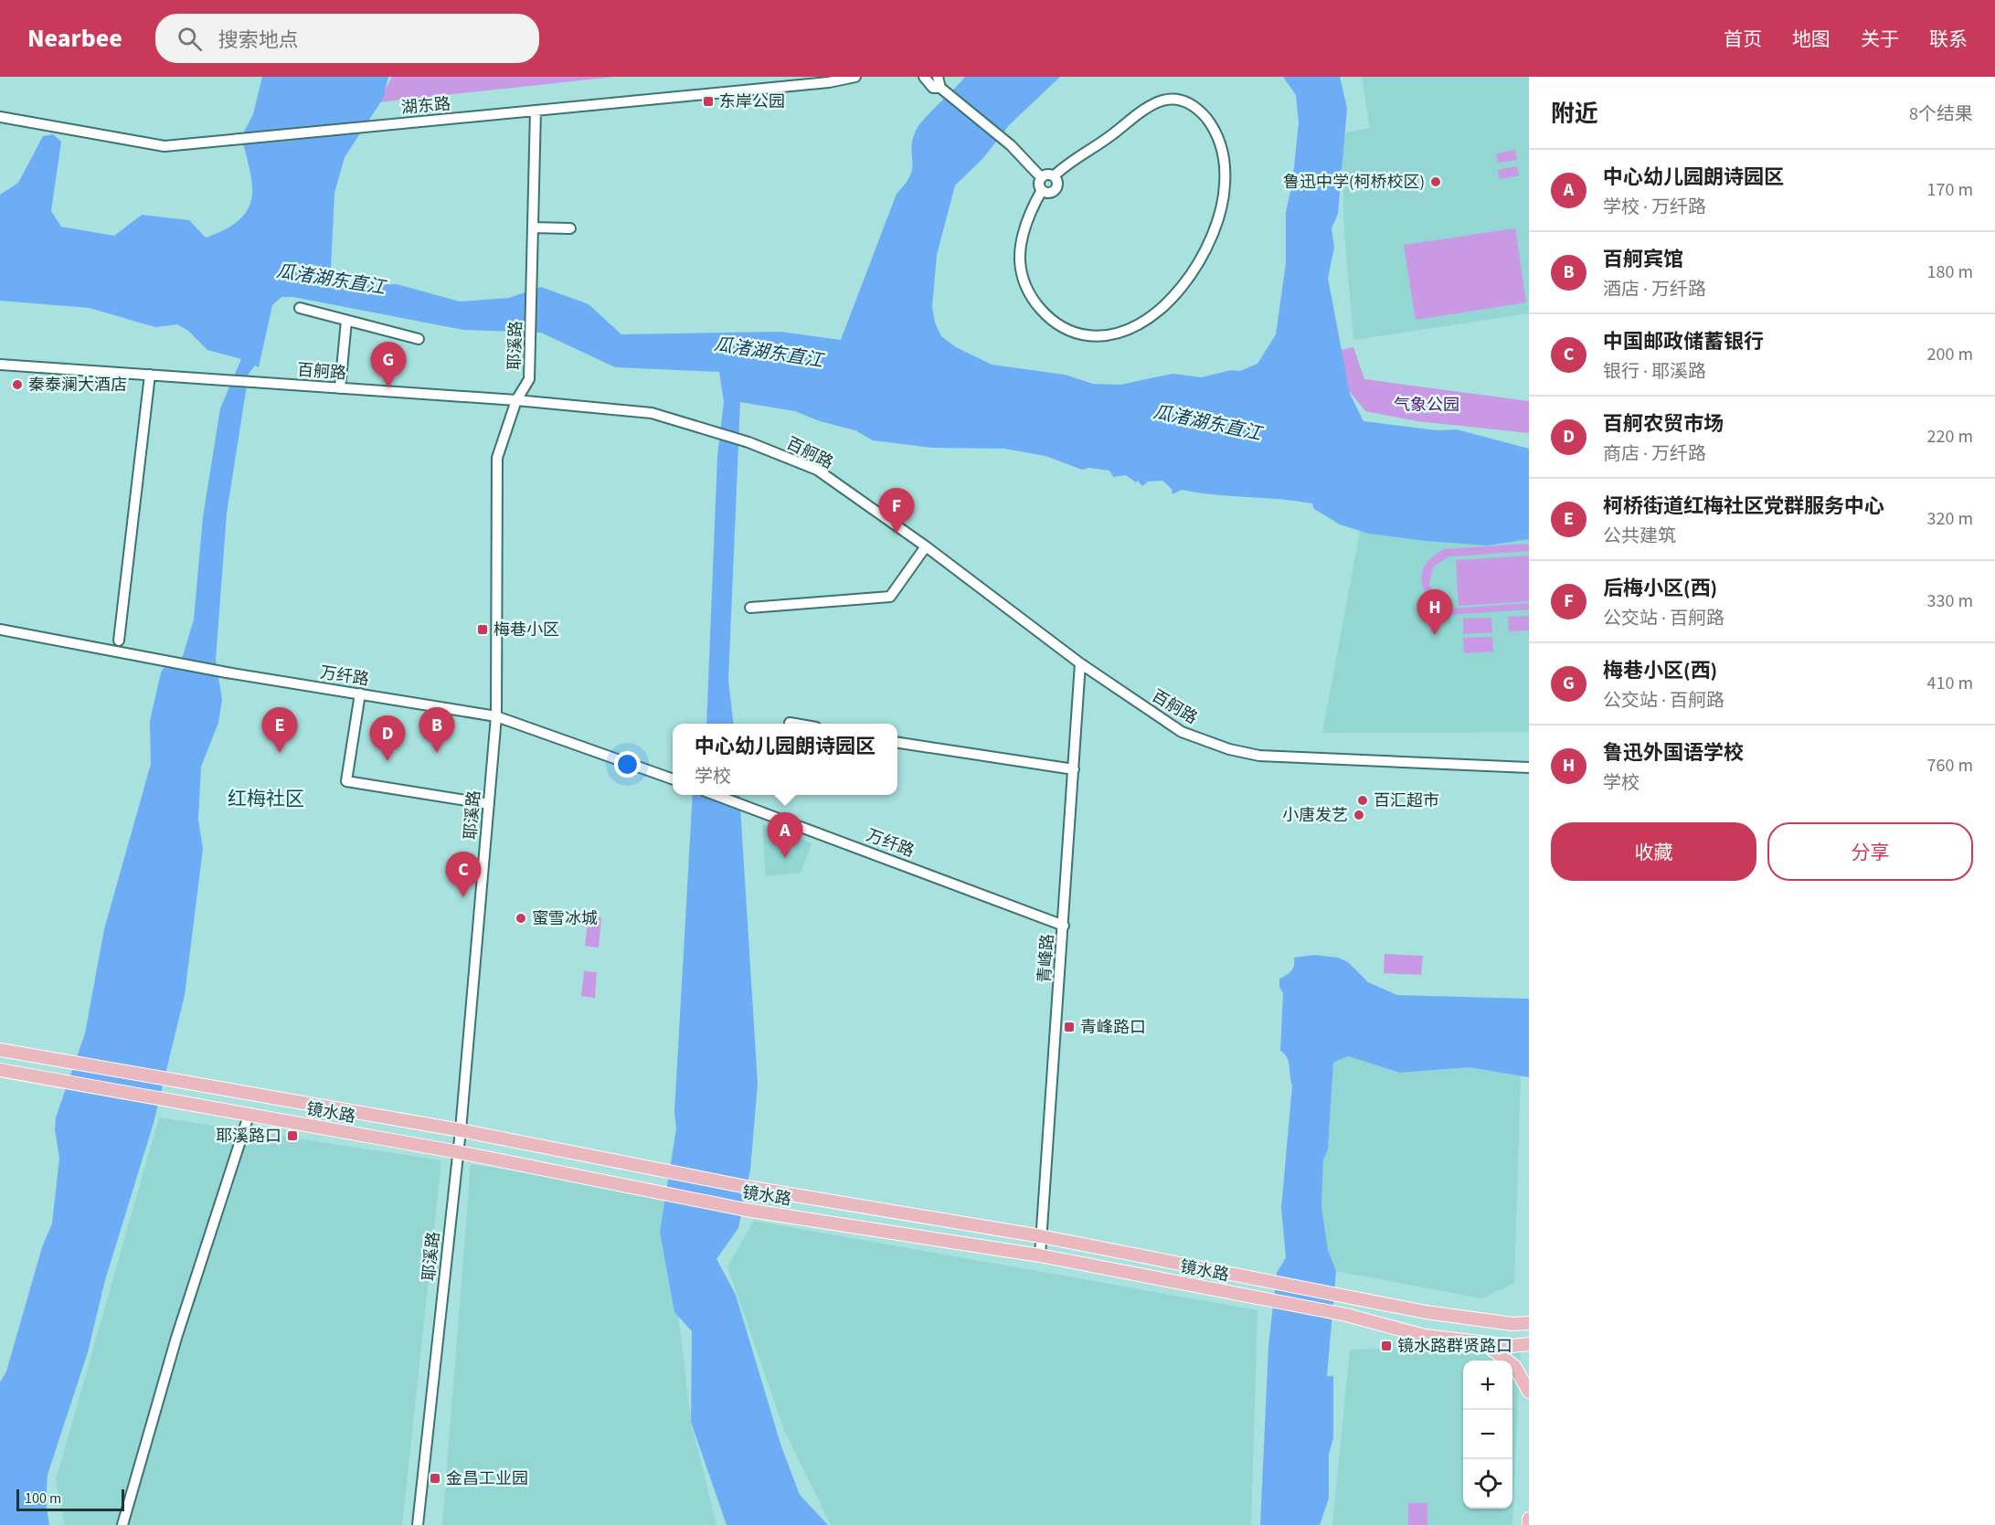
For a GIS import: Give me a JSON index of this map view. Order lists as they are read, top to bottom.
{
  "streets": {
    "main road": ["镜水路"],
    "street": [
      "湖东路",
      "耶溪路",
      "百舸路",
      "万纤路",
      "青峰路"
    ]
  },
  "crossings": [
    ["湖东路", "耶溪路"],
    ["耶溪路", "百舸路"],
    ["耶溪路", "万纤路"],
    ["耶溪路", "镜水路"],
    ["百舸路", "青峰路"],
    ["万纤路", "青峰路"],
    ["青峰路", "镜水路"]
  ],
  "districts": ["红梅社区"],
  "water": ["瓜渚湖东直江"],
  "parks": ["气象公园"],
  "places": {
    "transit": [
      "东岸公园",
      "梅巷小区",
      "青峰路口",
      "耶溪路口",
      "镜水路群贤路口",
      "金昌工业园"
    ],
    "other": [
      "鲁迅中学(柯桥校区)",
      "秦泰澜大酒店",
      "百汇超市",
      "小唐发艺",
      "蜜雪冰城"
    ]
  },
  "scale_bar": "100 m",
  "page": {
    "header": "Nearbee",
    "search": "搜索地点",
    "nav": [
      "首页",
      "地图",
      "关于",
      "联系"
    ],
    "heading": ["附近", "8个结果"],
    "list": [
      {
        "mark": "A",
        "name": "中心幼儿园朗诗园区",
        "note": "学校 · 万纤路",
        "value": "170 m"
      },
      {
        "mark": "B",
        "name": "百舸宾馆",
        "note": "酒店 · 万纤路",
        "value": "180 m"
      },
      {
        "mark": "C",
        "name": "中国邮政储蓄银行",
        "note": "银行 · 耶溪路",
        "value": "200 m"
      },
      {
        "mark": "D",
        "name": "百舸农贸市场",
        "note": "商店 · 万纤路",
        "value": "220 m"
      },
      {
        "mark": "E",
        "name": "柯桥街道红梅社区党群服务中心",
        "note": "公共建筑",
        "value": "320 m"
      },
      {
        "mark": "F",
        "name": "后梅小区(西)",
        "note": "公交站 · 百舸路",
        "value": "330 m"
      },
      {
        "mark": "G",
        "name": "梅巷小区(西)",
        "note": "公交站 · 百舸路",
        "value": "410 m"
      },
      {
        "mark": "H",
        "name": "鲁迅外国语学校",
        "note": "学校",
        "value": "760 m"
      }
    ],
    "pins": [
      "G",
      "F",
      "H",
      "B",
      "E",
      "D",
      "A",
      "C"
    ],
    "popup": ["中心幼儿园朗诗园区", "学校"],
    "buttons": ["收藏", "分享"],
    "map_buttons": ["+", "−"],
    "scale": "100 m"
  }
}
